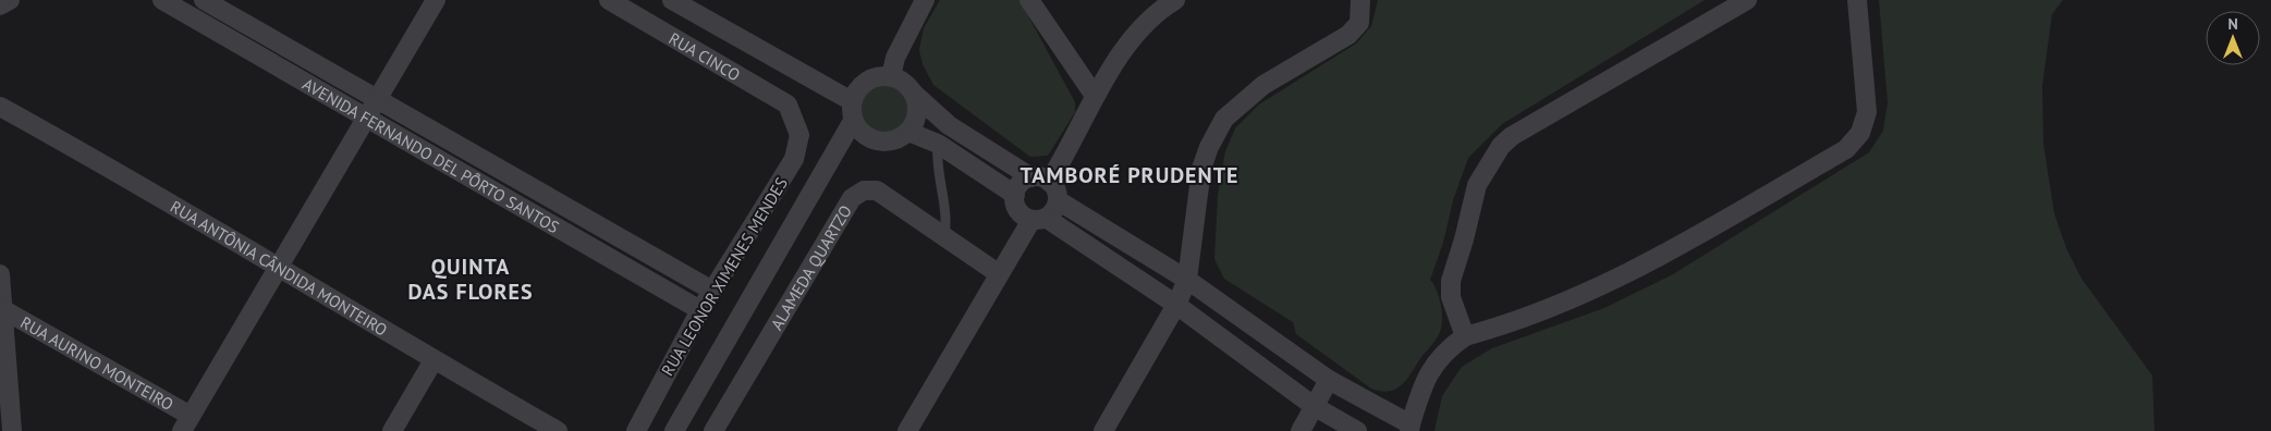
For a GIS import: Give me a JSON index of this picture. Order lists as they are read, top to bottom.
{
  "streets": {
    "street": [
      "RUA CINCO",
      "AVENIDA FERNANDO DEL PÔRTO SANTOS",
      "RUA ANTÔNIA CÂNDIDA MONTEIRO",
      "ALAMEDA QUARTZO",
      "RUA LEONOR XIMENES MENDES",
      "RUA AURINO MONTEIRO"
    ]
  },
  "crossings": [
    ["RUA CINCO", "RUA LEONOR XIMENES MENDES"],
    ["AVENIDA FERNANDO DEL PÔRTO SANTOS", "RUA LEONOR XIMENES MENDES"]
  ],
  "districts": ["TAMBORÉ PRUDENTE", "QUINTA DAS FLORES"],
  "north": "top"
}
